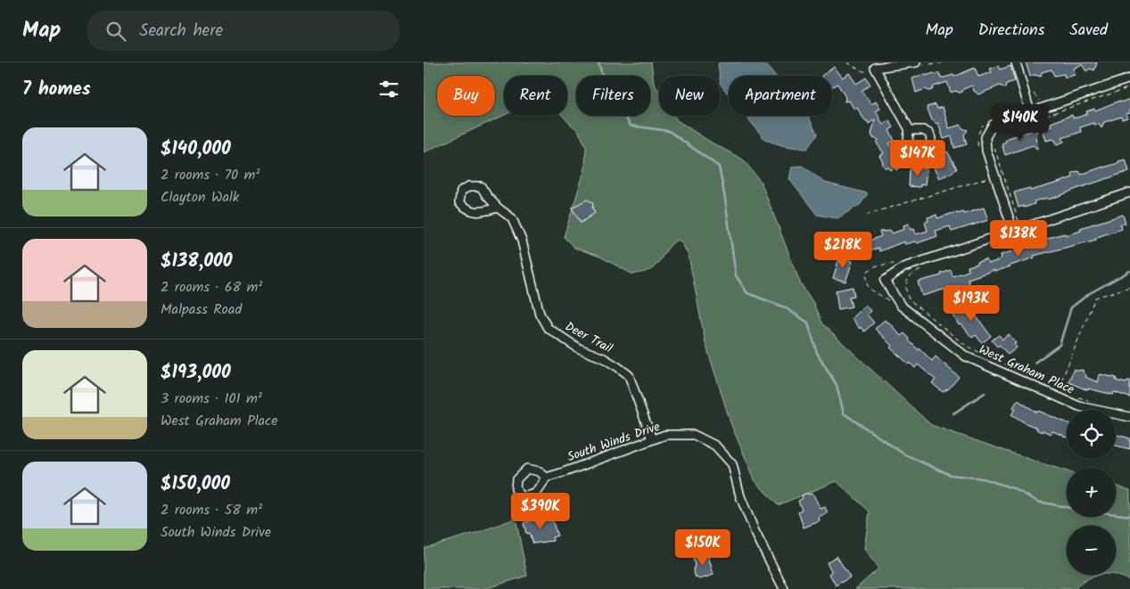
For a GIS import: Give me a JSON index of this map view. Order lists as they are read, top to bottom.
{
  "streets": {
    "street": ["Deer Trail", "West Graham Place", "South Winds Drive"]
  },
  "crossings": [
    ["Deer Trail", "South Winds Drive"]
  ],
  "page": {
    "header": "Map",
    "search": "Search here",
    "nav": ["Map", "Directions", "Saved"],
    "heading": "7 homes",
    "chip": [
      "Buy",
      "Rent",
      "Filters",
      "New",
      "Apartment"
    ],
    "price": [
      "$140K",
      "$147K",
      "$138K",
      "$218K",
      "$193K",
      "$390K",
      "$150K"
    ],
    "list": [
      {
        "name": "$140,000",
        "note": "2 rooms · 70 m² · Clayton Walk"
      },
      {
        "name": "$138,000",
        "note": "2 rooms · 68 m² · Malpass Road"
      },
      {
        "name": "$193,000",
        "note": "3 rooms · 101 m² · West Graham Place"
      },
      {
        "name": "$150,000",
        "note": "2 rooms · 58 m² · South Winds Drive"
      }
    ],
    "map_buttons": ["+", "−"]
  }
}
